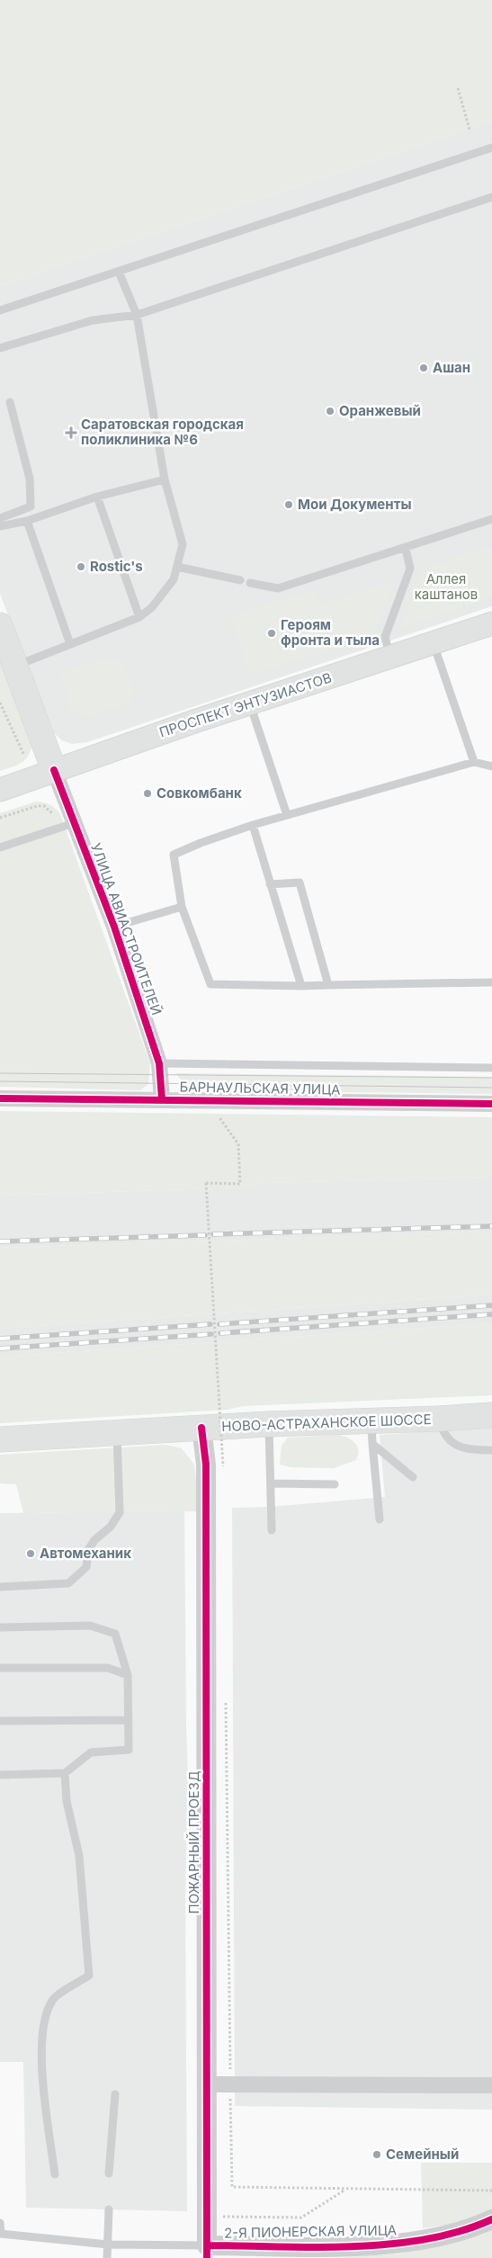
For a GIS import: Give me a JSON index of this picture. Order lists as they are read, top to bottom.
{
  "streets": {
    "main road": ["ПРОСПЕКТ ЭНТУЗИАСТОВ", "УЛИЦА АВИАСТРОИТЕЛЕЙ", "НОВО-АСТРАХАНСКОЕ ШОССЕ"],
    "street": ["БАРНАУЛЬСКАЯ УЛИЦА", "ПОЖАРНЫЙ ПРОЕЗД", "2-Я ПИОНЕРСКАЯ УЛИЦА"]
  },
  "crossings": [
    ["ПРОСПЕКТ ЭНТУЗИАСТОВ", "УЛИЦА АВИАСТРОИТЕЛЕЙ"],
    ["УЛИЦА АВИАСТРОИТЕЛЕЙ", "БАРНАУЛЬСКАЯ УЛИЦА"],
    ["НОВО-АСТРАХАНСКОЕ ШОССЕ", "ПОЖАРНЫЙ ПРОЕЗД"],
    ["ПОЖАРНЫЙ ПРОЕЗД", "2-Я ПИОНЕРСКАЯ УЛИЦА"]
  ],
  "parks": ["Аллея каштанов"],
  "places": {
    "other": [
      "Ашан",
      "Оранжевый",
      "Мои Документы",
      "Rostic's",
      "Героям фронта и тыла",
      "Совкомбанк",
      "Автомеханик",
      "Семейный"
    ],
    "health": ["Саратовская городская поликлиника №6"]
  }
}
